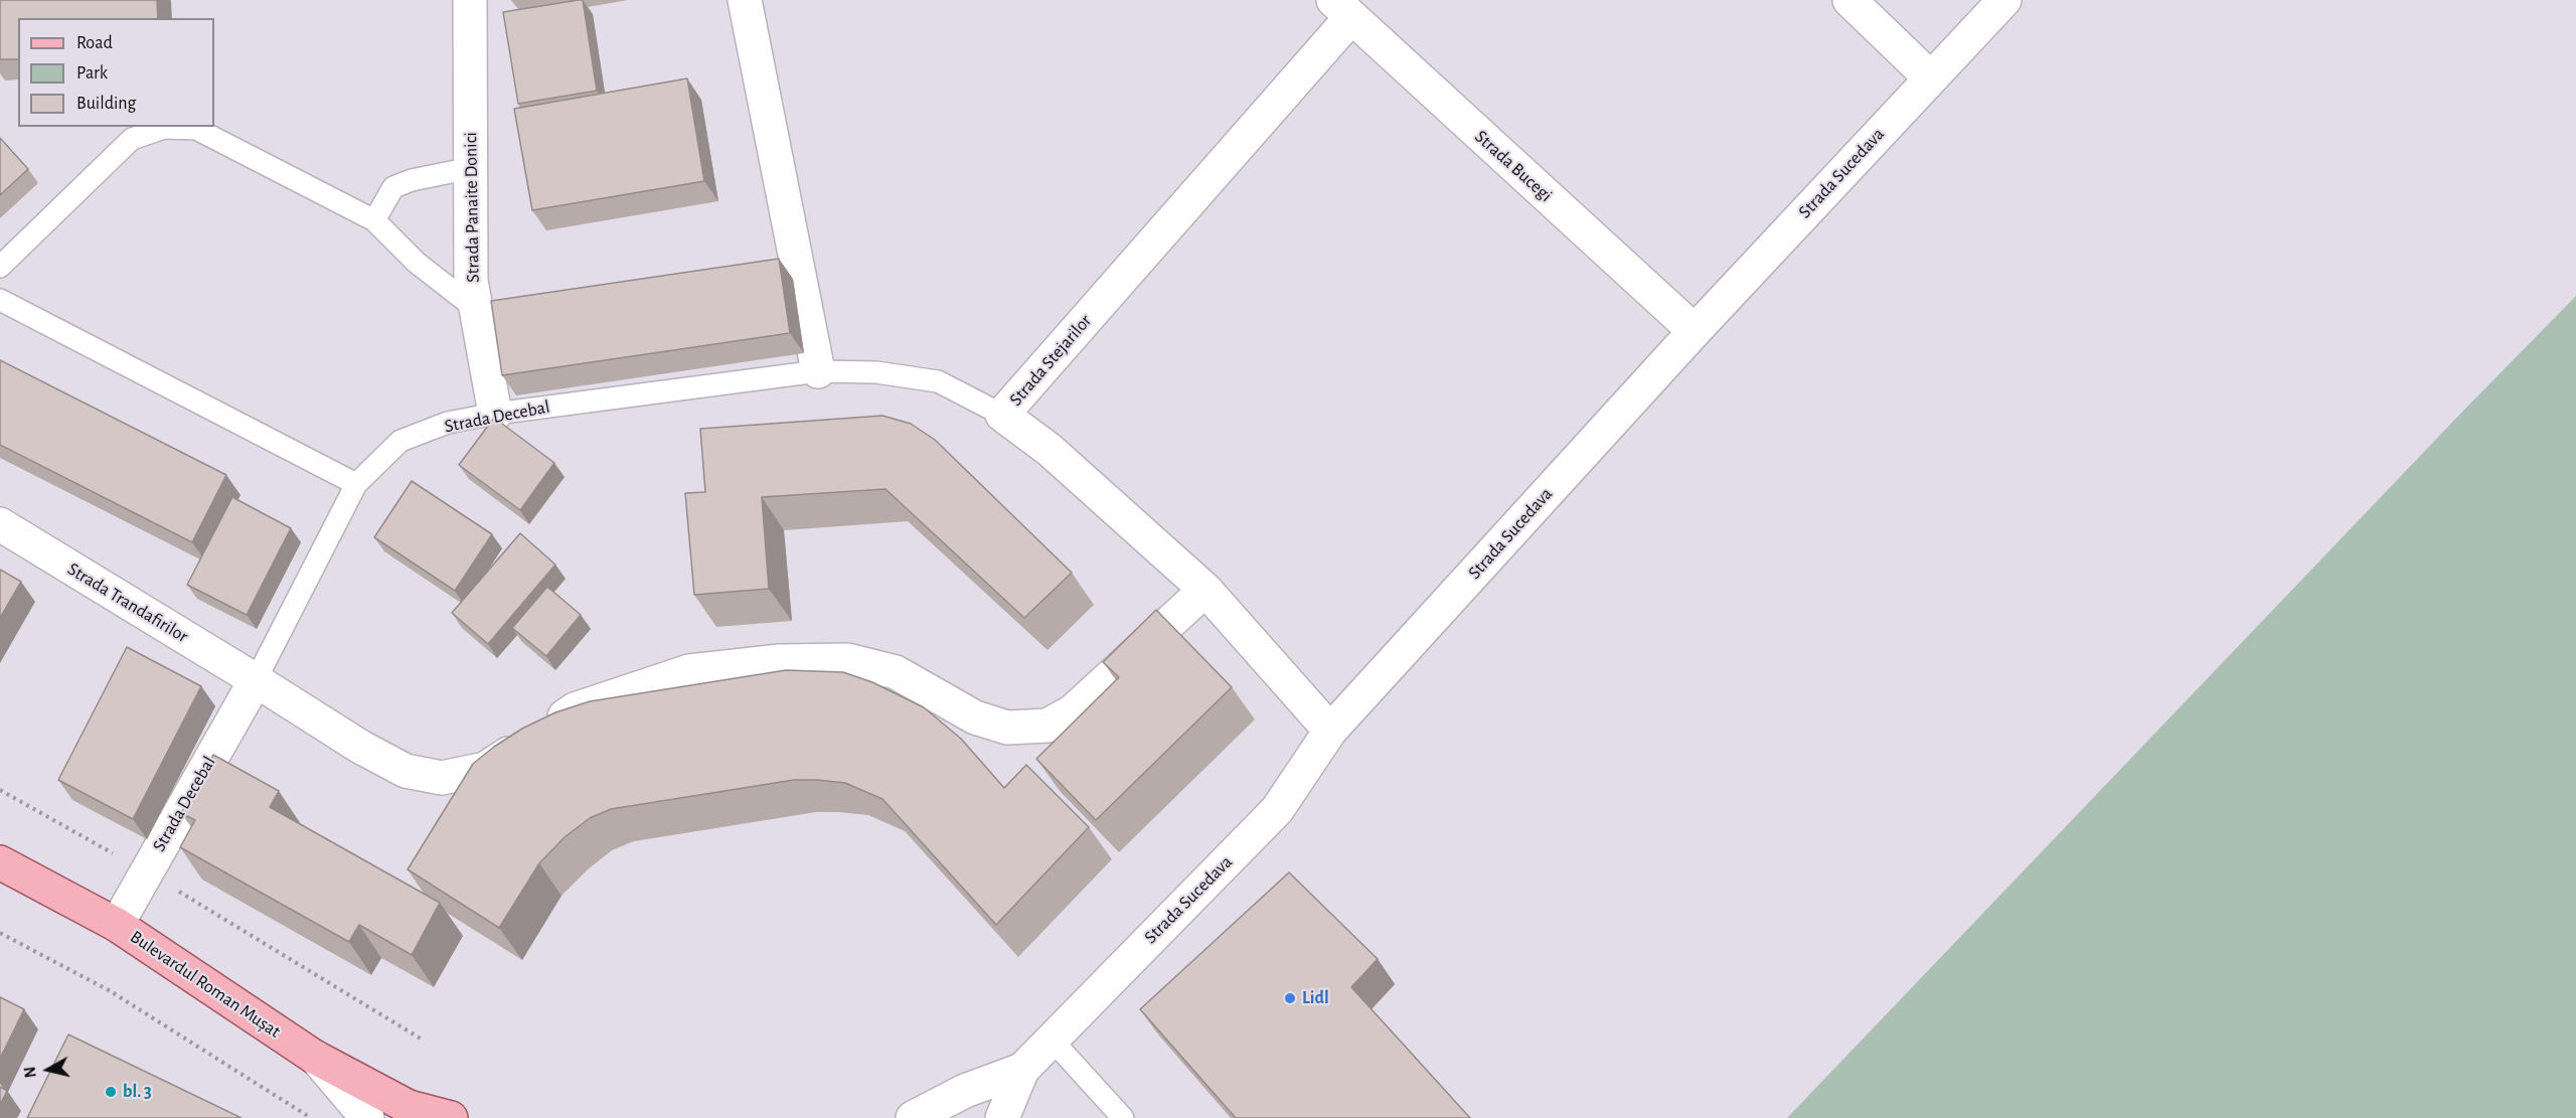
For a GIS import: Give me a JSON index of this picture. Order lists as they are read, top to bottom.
{
  "streets": {
    "main road": ["Bulevardul Roman Mușat"],
    "street": [
      "Strada Bucegi",
      "Strada Sucedava",
      "Strada Panaite Donici",
      "Strada Stejarilor",
      "Strada Decebal",
      "Strada Trandafirilor"
    ]
  },
  "crossings": [
    ["Strada Bucegi", "Strada Sucedava"],
    ["Strada Bucegi", "Strada Stejarilor"],
    ["Strada Sucedava", "Strada Stejarilor"],
    ["Strada Panaite Donici", "Strada Decebal"],
    ["Strada Stejarilor", "Strada Decebal"],
    ["Strada Stejarilor", "Strada Trandafirilor"],
    ["Strada Decebal", "Strada Trandafirilor"],
    ["Strada Decebal", "Bulevardul Roman Mușat"]
  ],
  "places": ["Lidl", "bl. 3"],
  "legend": ["Road", "Park", "Building"],
  "north": "left"
}
